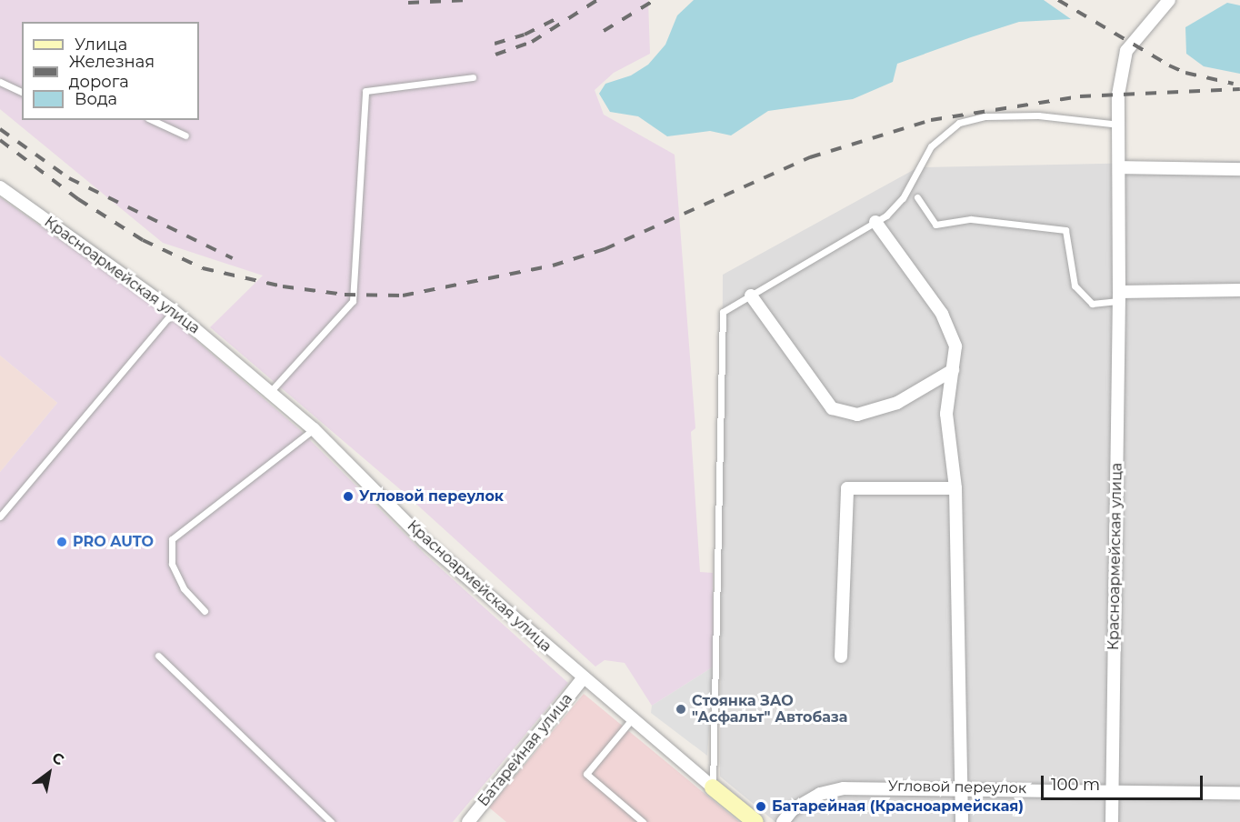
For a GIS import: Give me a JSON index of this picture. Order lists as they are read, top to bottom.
{
  "streets": {
    "street": ["Красноармейская улица", "Батарейная улица", "Угловой переулок"]
  },
  "crossings": [
    ["Красноармейская улица", "Батарейная улица"],
    ["Красноармейская улица", "Угловой переулок"]
  ],
  "places": [
    "Угловой переулок",
    "PRO AUTO",
    "Стоянка ЗАО \"Асфальт\" Автобаза",
    "Батарейная (Красноармейская)"
  ],
  "legend": ["Улица", "Железная дорога", "Вода"],
  "scale_bar": "100 m",
  "north": "top right"
}
